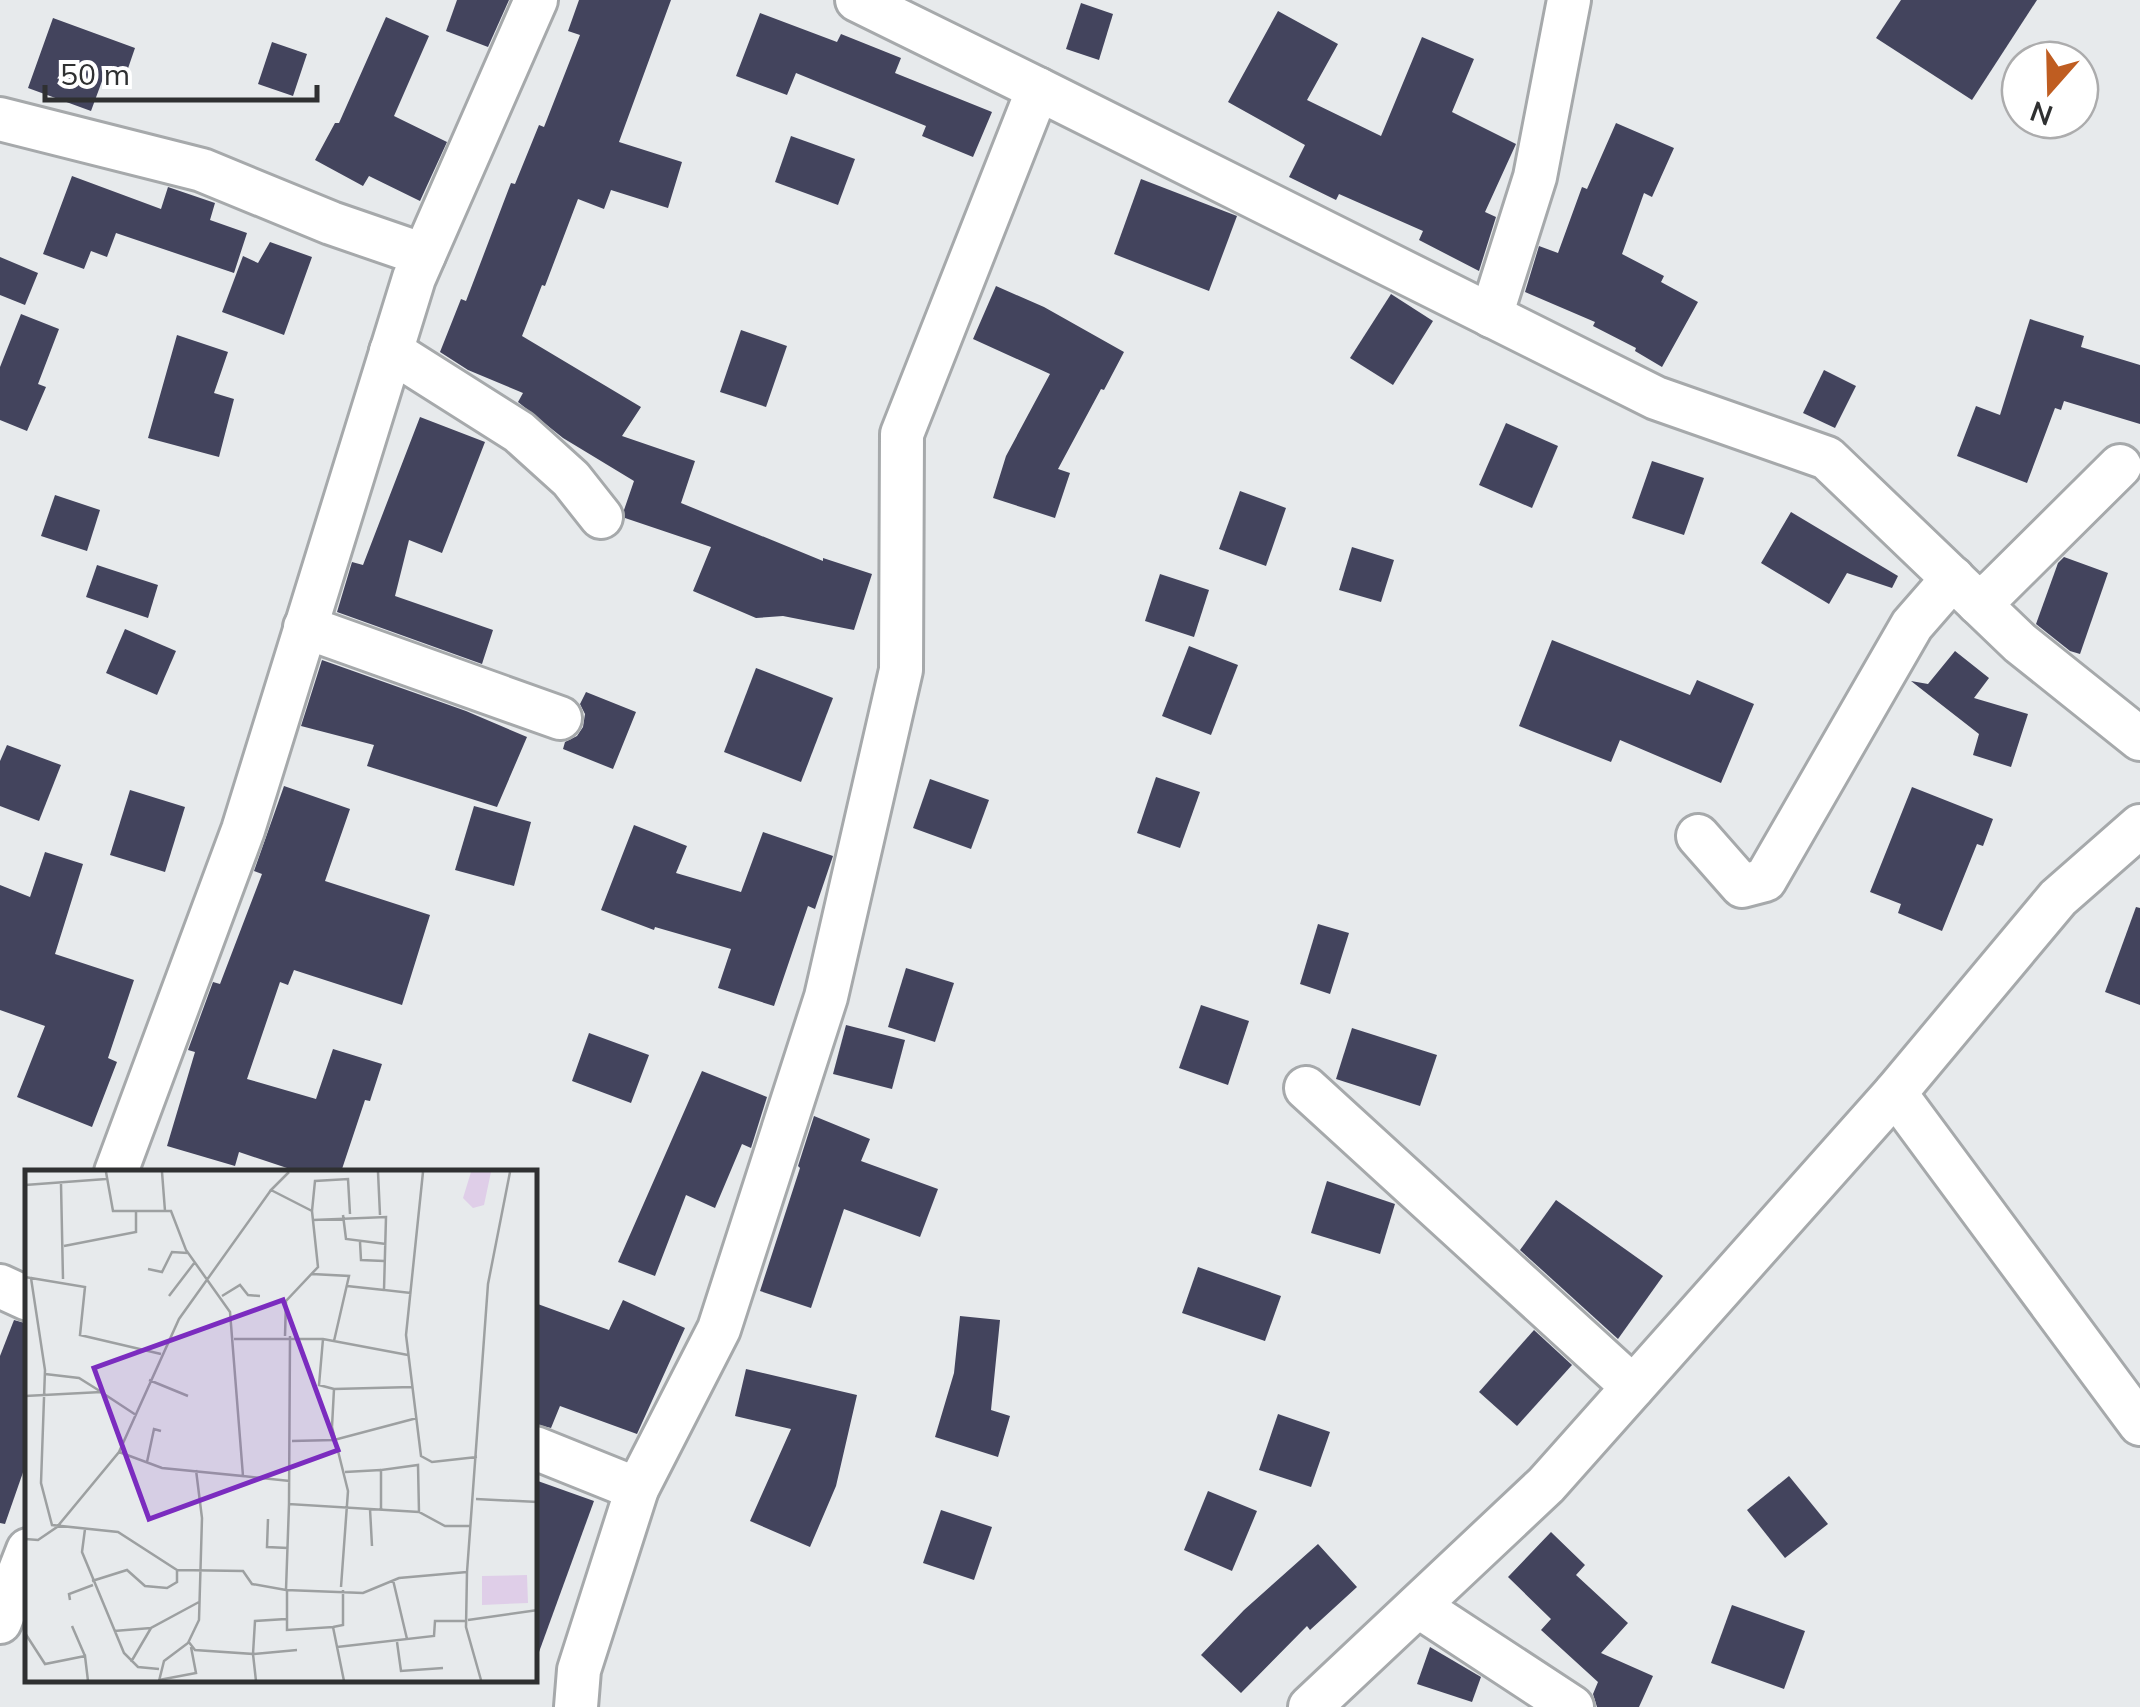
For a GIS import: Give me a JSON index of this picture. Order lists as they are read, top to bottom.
{
  "scale_bar": "50 m",
  "north": "bottom"
}
